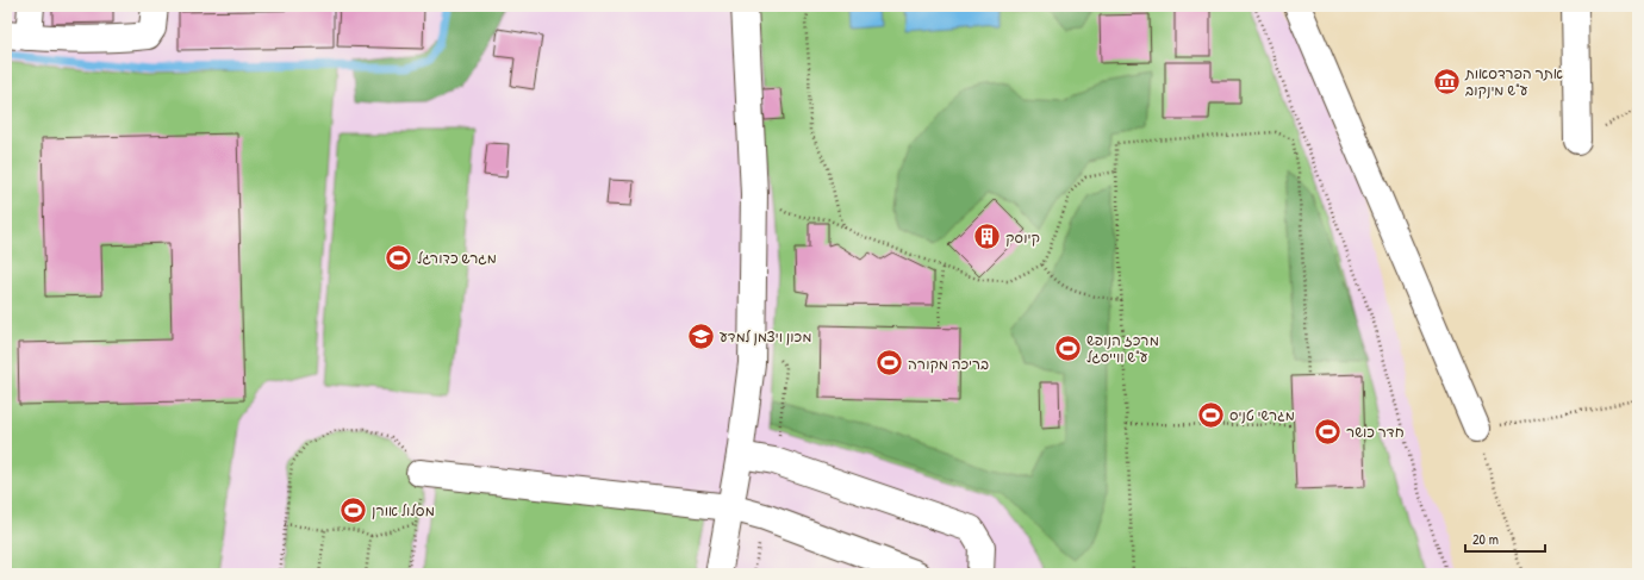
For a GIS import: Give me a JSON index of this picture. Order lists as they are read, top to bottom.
{
  "places": {
    "museum": ["אתר הפרדסאות ע\"ש מינקוב"],
    "building": ["קיוסק"],
    "sports": [
      "מגרש כדורגל",
      "מרכז הנופש ע\"ש ווייסגל",
      "בריכה מקורה",
      "מגרשי טניס",
      "חדר כושר",
      "מסלול אורן"
    ],
    "school or university": ["מכון ויצמן למדע"]
  },
  "scale_bar": "20 m"
}
